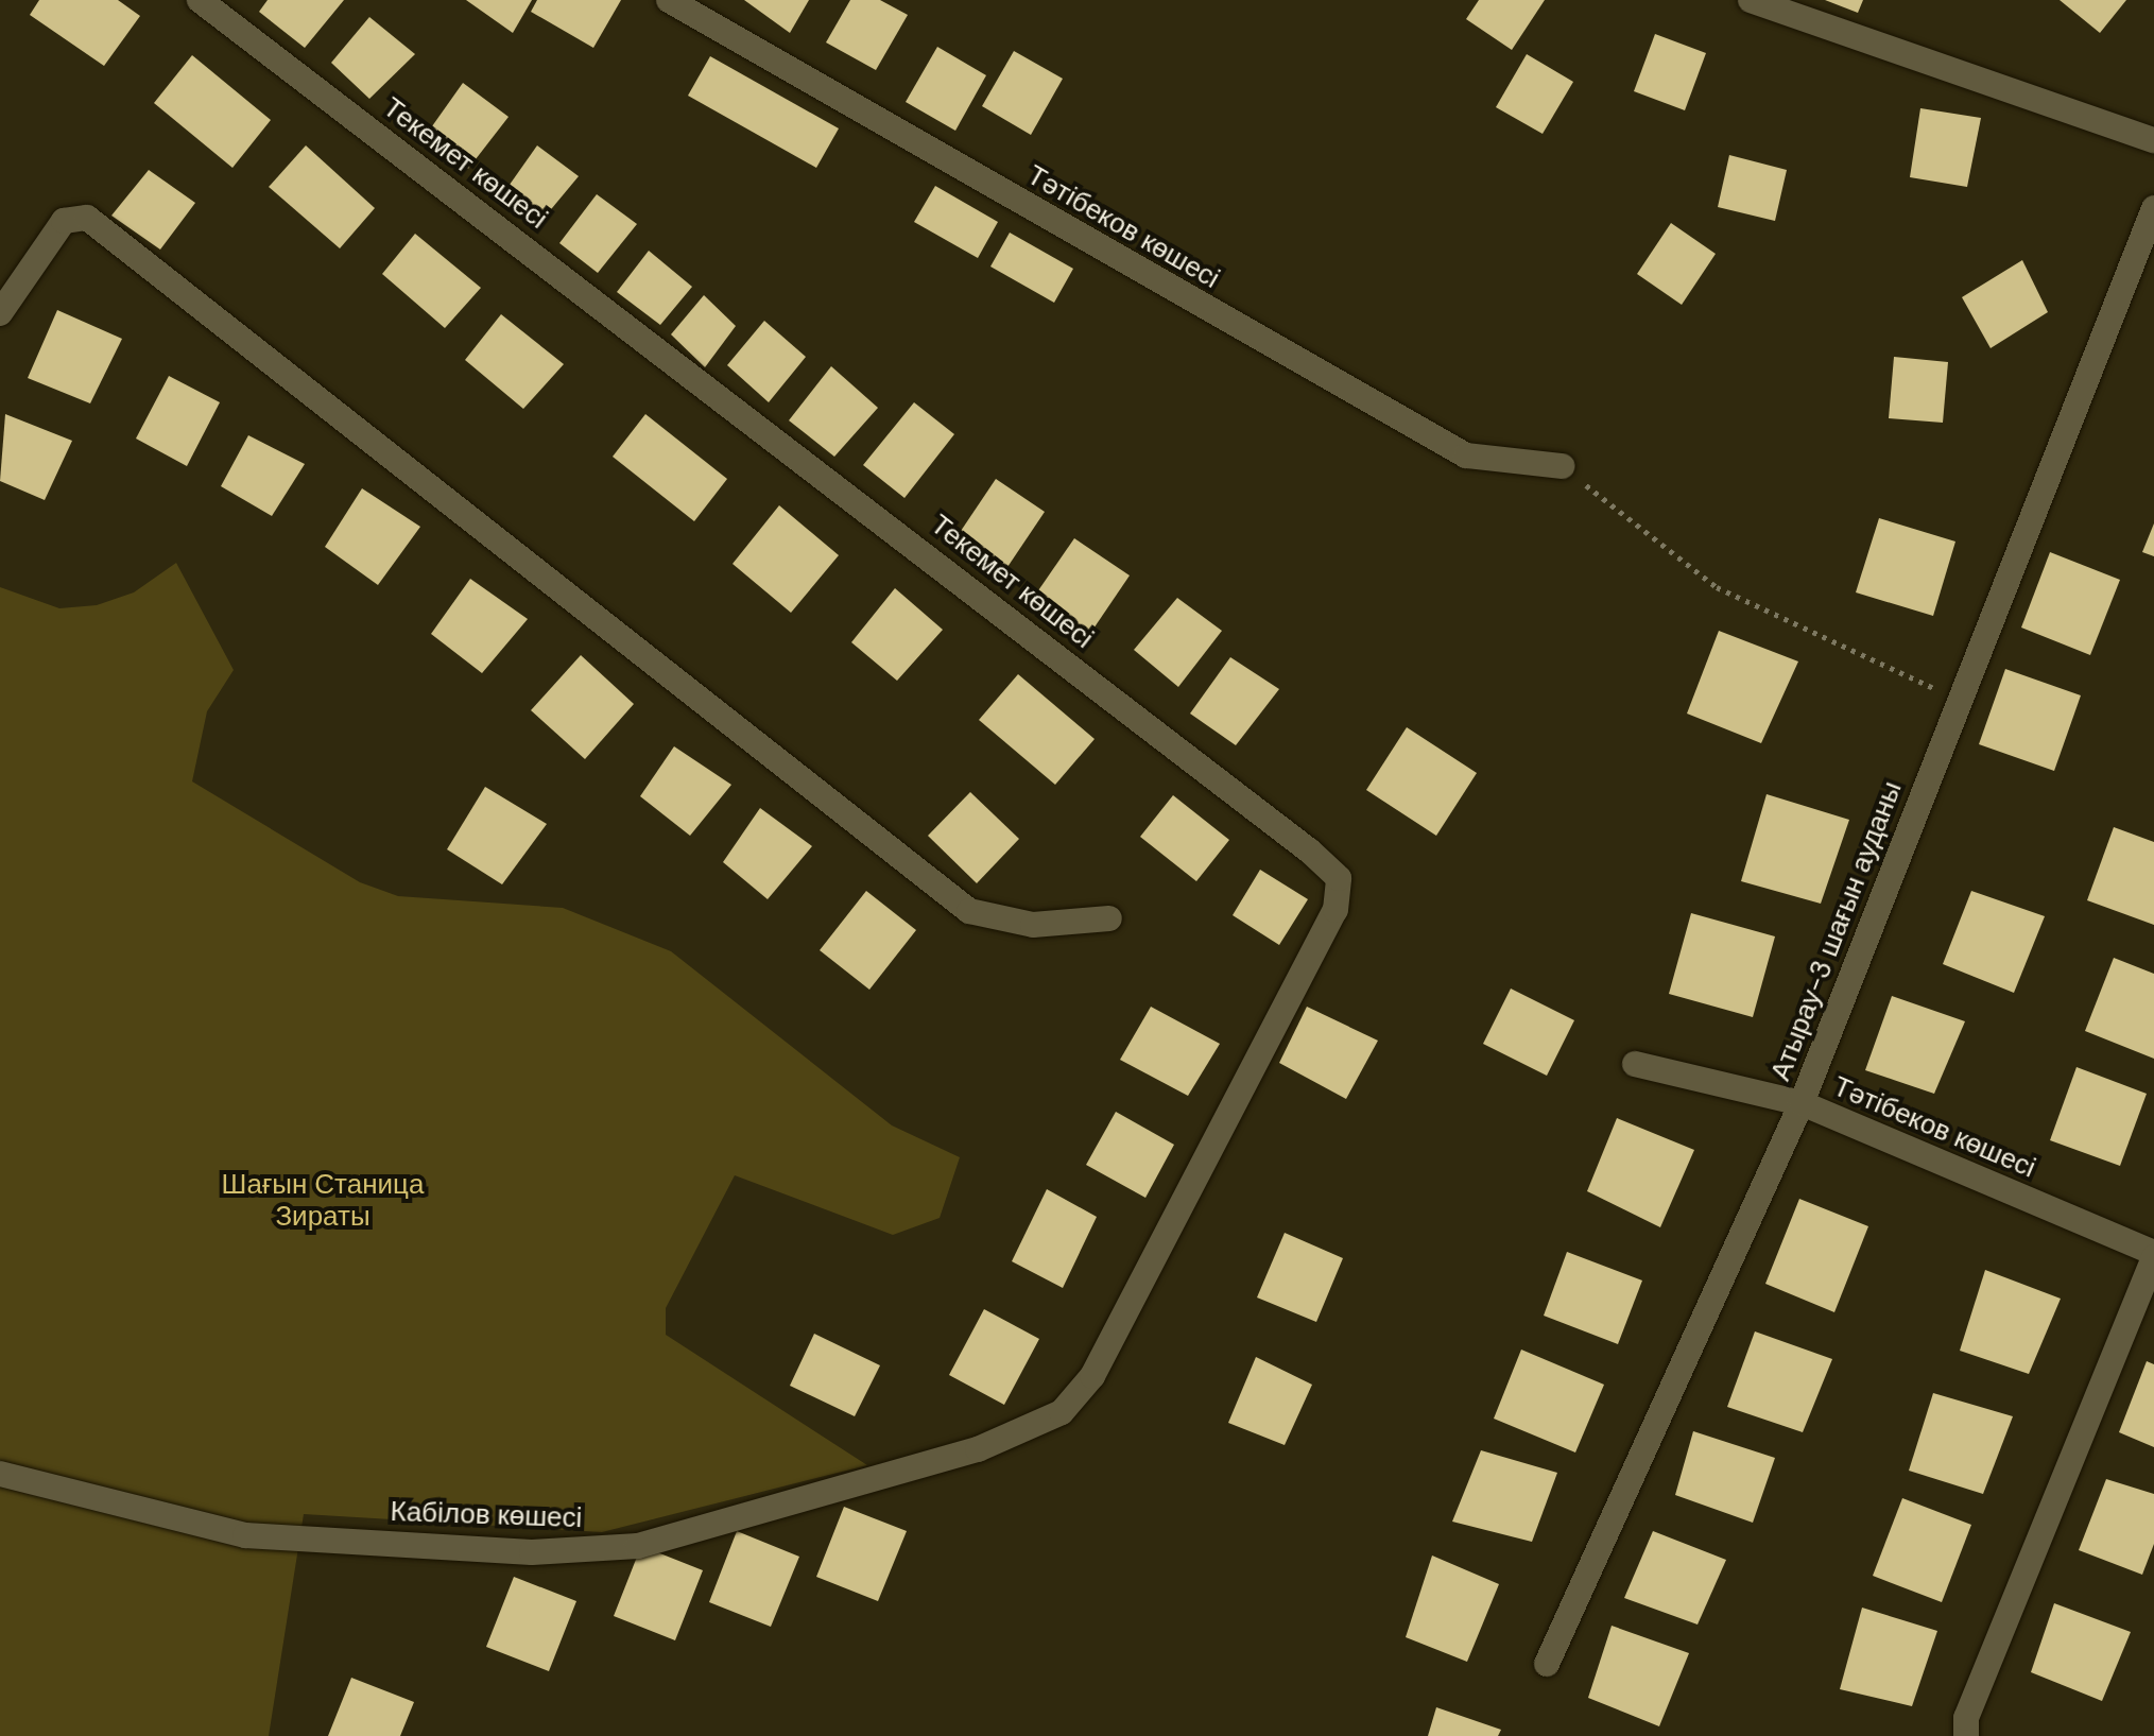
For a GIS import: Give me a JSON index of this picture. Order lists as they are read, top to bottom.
{
  "streets": {
    "street": [
      "Текемет көшесі",
      "Тәтібеков көшесі",
      "Атырау-3 шағын ауданы",
      "Кабілов көшесі"
    ]
  },
  "crossings": [
    ["Текемет көшесі", "Кабілов көшесі"],
    ["Тәтібеков көшесі", "Атырау-3 шағын ауданы"]
  ],
  "parks": ["Шағын Станица Зираты"]
}
